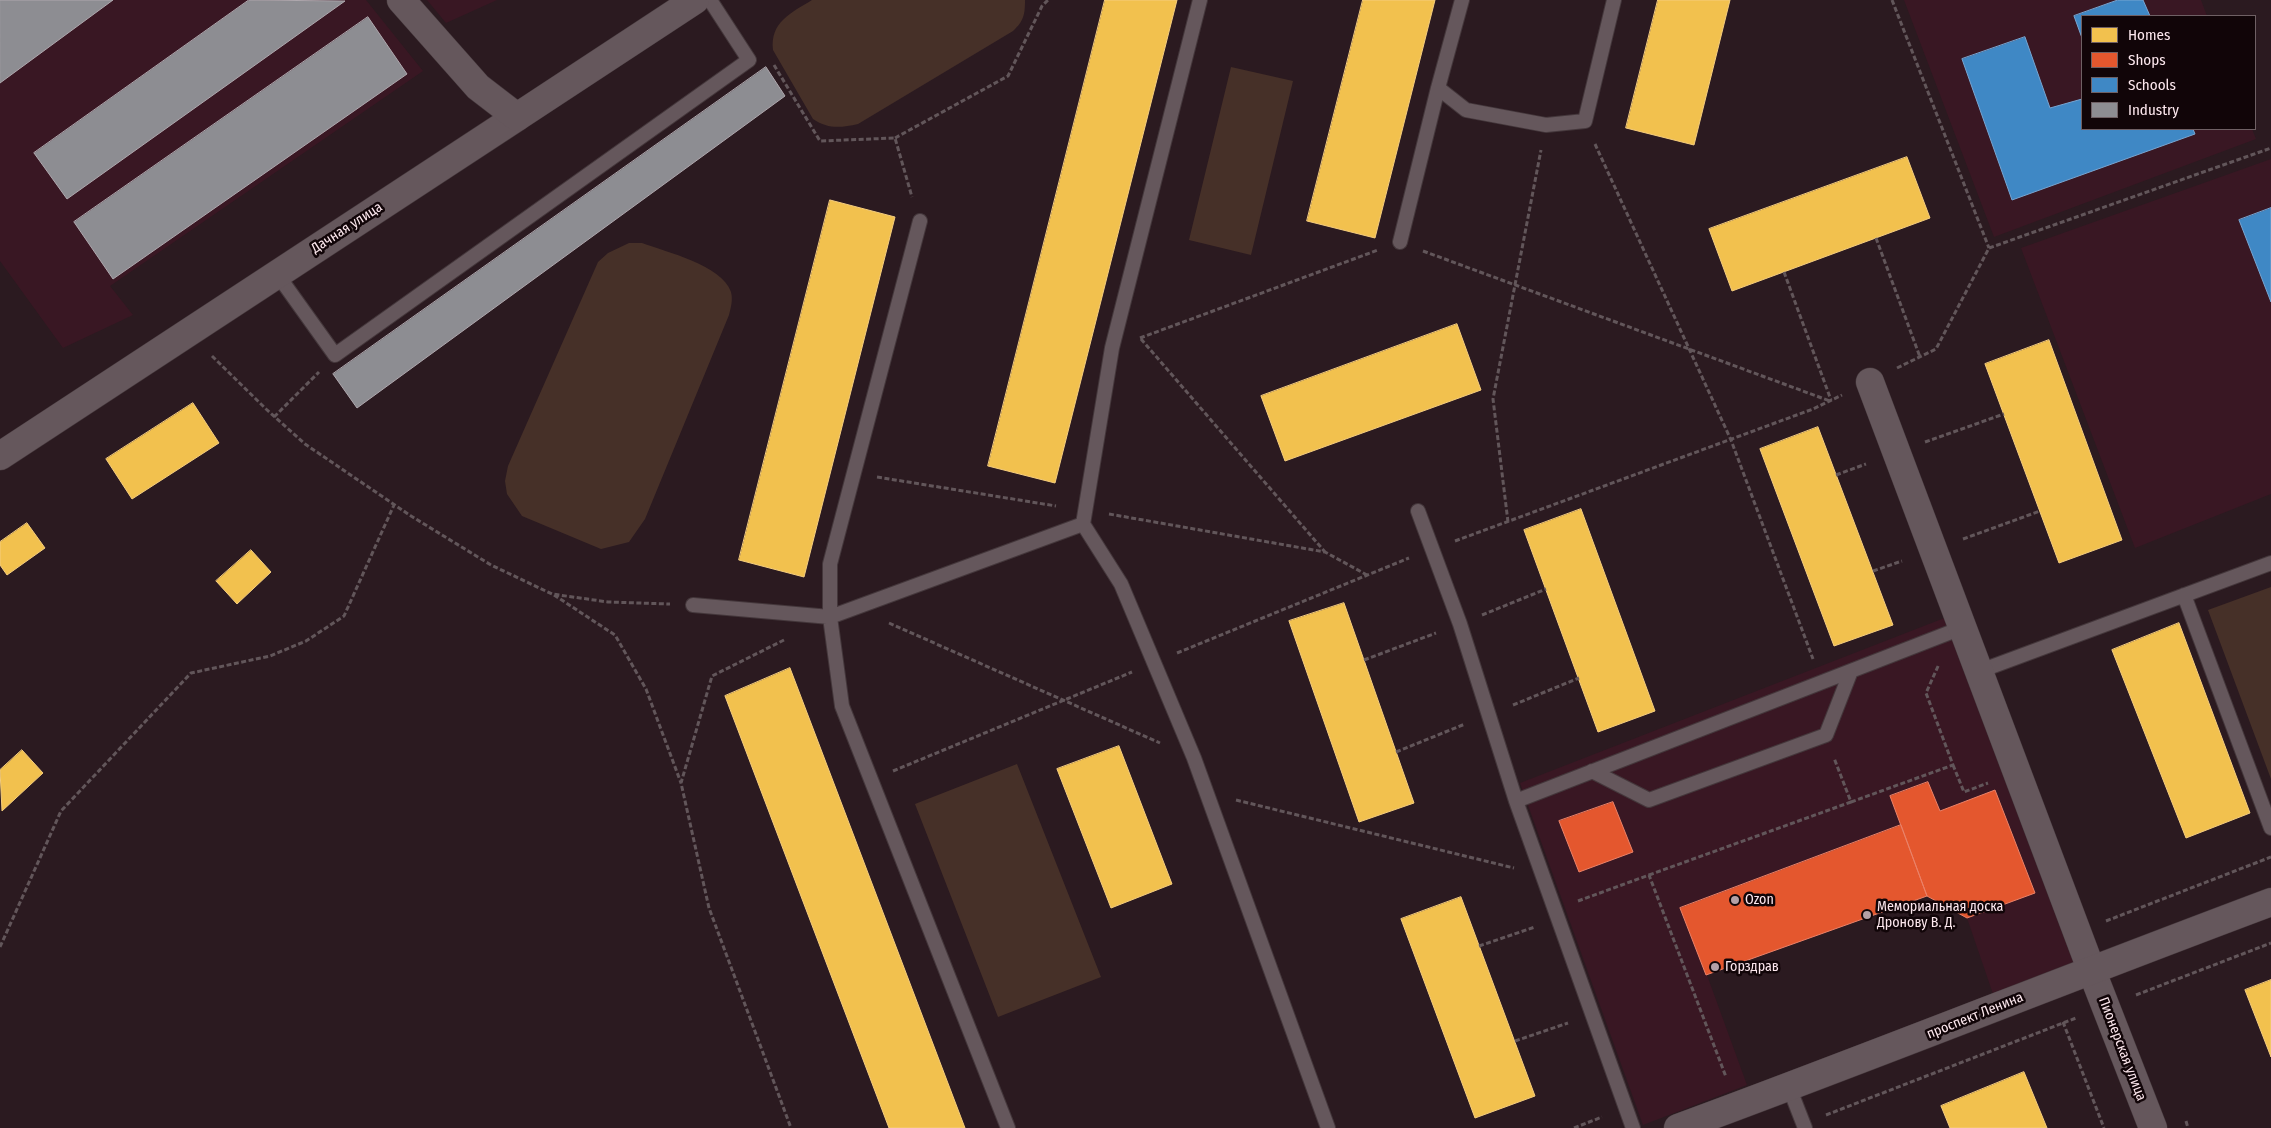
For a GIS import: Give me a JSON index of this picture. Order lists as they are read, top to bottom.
{
  "streets": {
    "street": ["Дачная улица", "проспект Ленина", "Пионерская улица"]
  },
  "crossings": [
    ["проспект Ленина", "Пионерская улица"]
  ],
  "places": ["Ozon", "Мемориальная доска Дронову В. Д.", "Горздрав"],
  "legend": [
    "Homes",
    "Shops",
    "Schools",
    "Industry"
  ]
}
